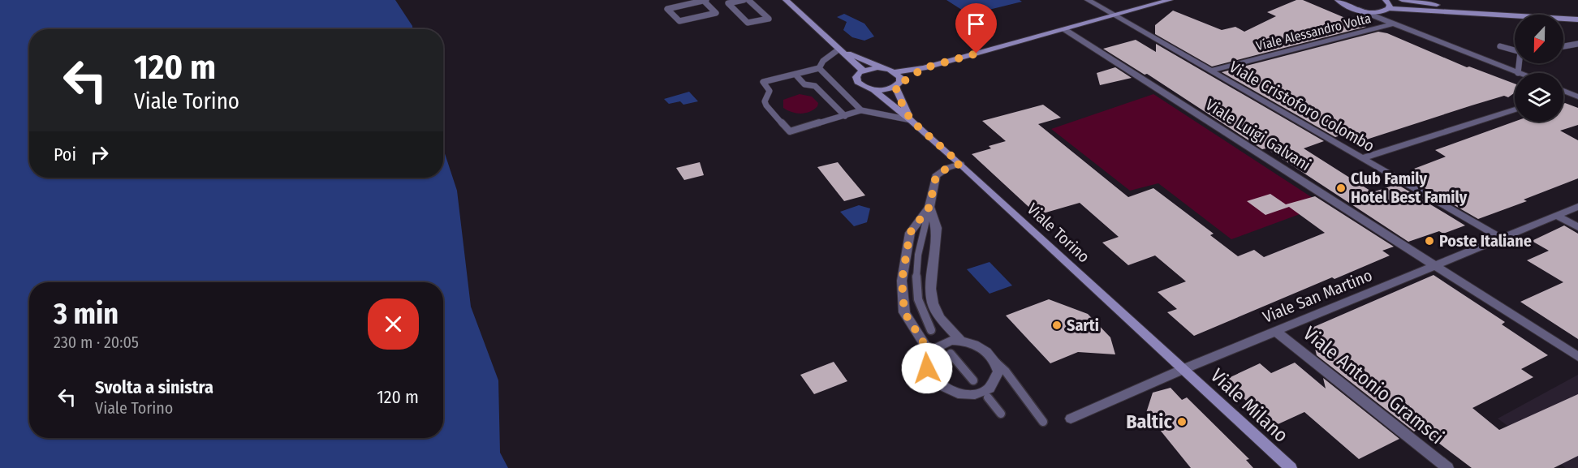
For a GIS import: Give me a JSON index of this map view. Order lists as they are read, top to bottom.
{
  "streets": {
    "street": [
      "Viale Alessandro Volta",
      "Viale Cristoforo Colombo",
      "Viale Luigi Galvani",
      "Viale Torino",
      "Viale San Martino",
      "Viale Antonio Gramsci",
      "Viale Milano"
    ]
  },
  "crossings": [
    ["Viale Alessandro Volta", "Viale Cristoforo Colombo"],
    ["Viale Cristoforo Colombo", "Viale San Martino"],
    ["Viale Luigi Galvani", "Viale San Martino"],
    ["Viale Torino", "Viale San Martino"],
    ["Viale Torino", "Viale Milano"],
    ["Viale San Martino", "Viale Antonio Gramsci"],
    ["Viale San Martino", "Viale Milano"]
  ],
  "places": [
    "Club Family Hotel Best Family",
    "Poste Italiane",
    "Sarti",
    "Baltic"
  ],
  "north": "bottom",
  "page": {
    "turn": ["120 m", "Viale Torino"],
    "then": "Poi",
    "heading": ["3 min", "230 m · 20:05"],
    "list": [
      {
        "name": "Svolta a sinistra",
        "note": "Viale Torino",
        "value": "120 m"
      }
    ]
  }
}
